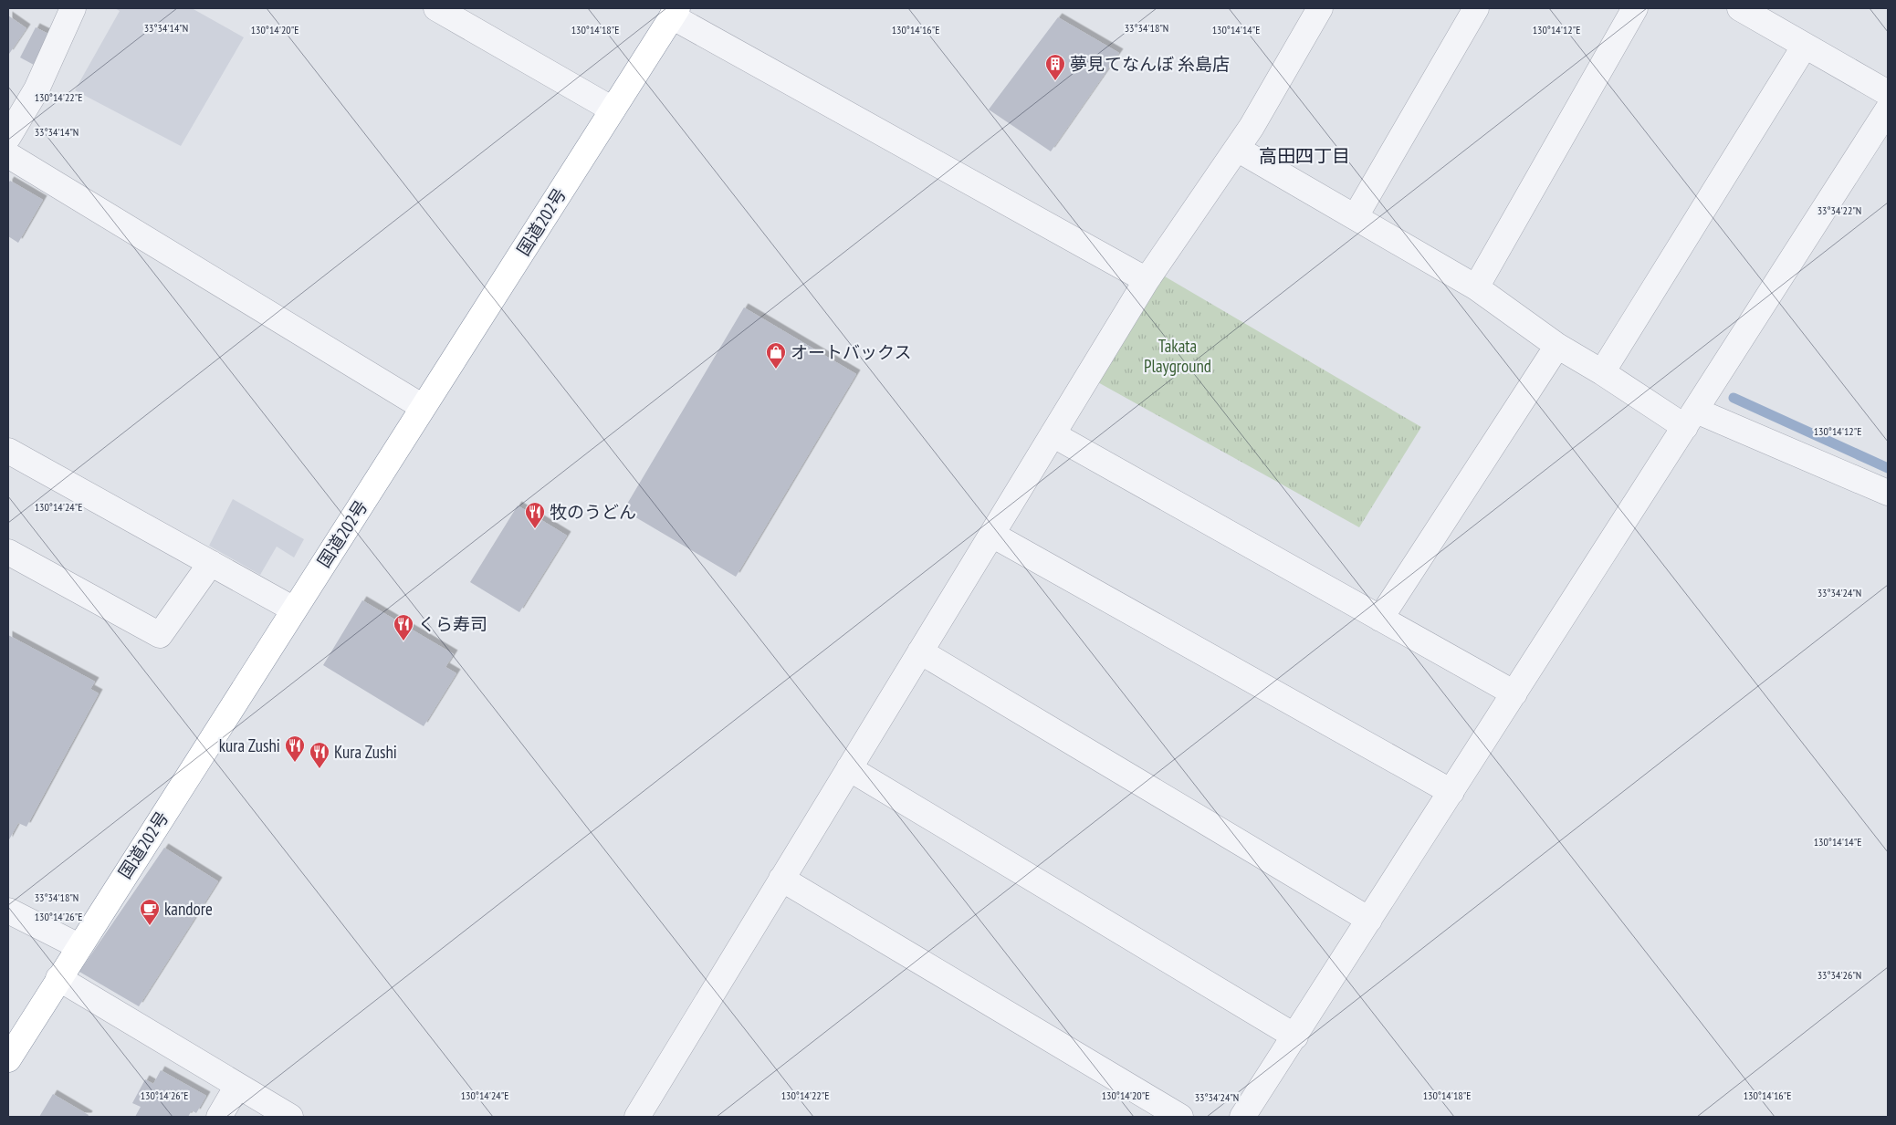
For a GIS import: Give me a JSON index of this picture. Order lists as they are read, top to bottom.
{
  "streets": {
    "highway": ["国道202号"]
  },
  "districts": ["高田四丁目"],
  "parks": ["Takata Playground"],
  "places": {
    "building": ["夢見てなんぼ 糸島店"],
    "shop": ["オートバックス"],
    "restaurant": [
      "牧のうどん",
      "くら寿司",
      "kura Zushi",
      "Kura Zushi"
    ],
    "cafe": ["kandore"]
  },
  "coordinates": [
    "33°34'14\"N",
    "33°34'18\"N",
    "130°14'20\"E",
    "130°14'18\"E",
    "130°14'16\"E",
    "130°14'14\"E",
    "130°14'12\"E",
    "130°14'22\"E",
    "33°34'22\"N",
    "130°14'24\"E",
    "33°34'24\"N",
    "130°14'26\"E",
    "33°34'26\"N"
  ]
}
